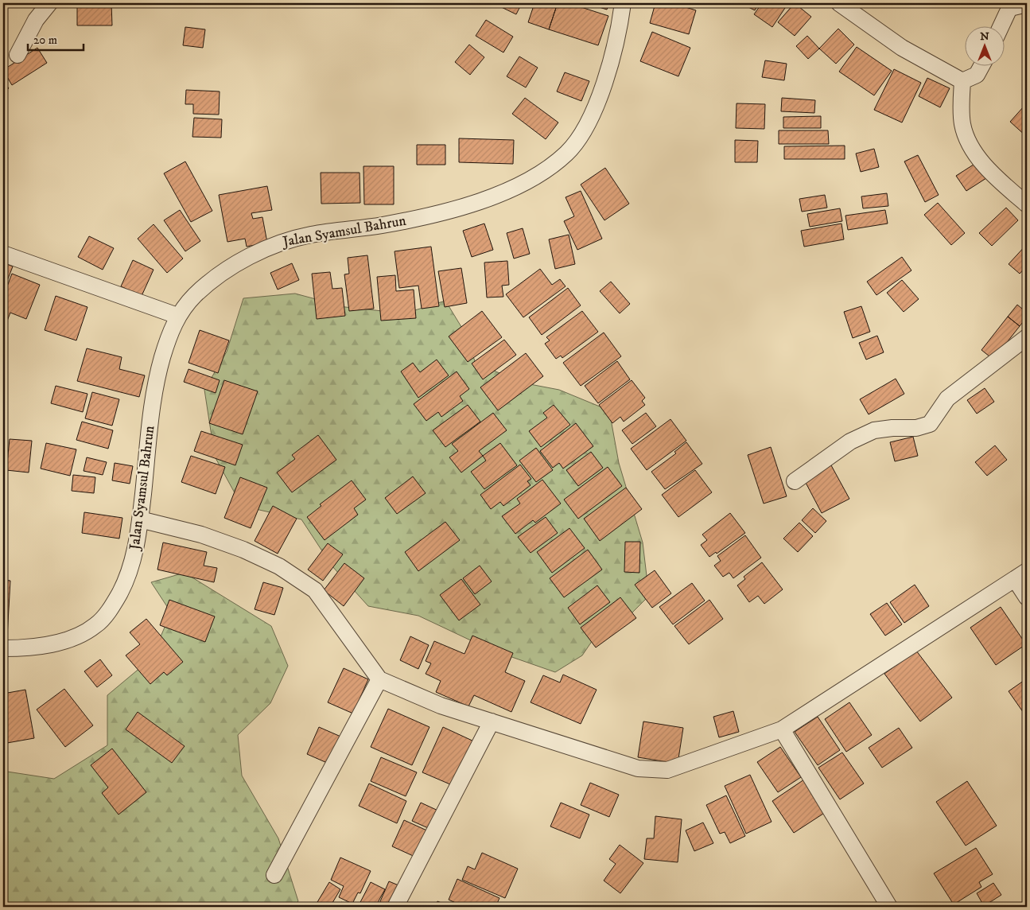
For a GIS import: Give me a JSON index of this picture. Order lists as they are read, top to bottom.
{
  "streets": {
    "street": ["Jalan Syamsul Bahrun"]
  },
  "scale_bar": "20 m",
  "north": "top"
}
